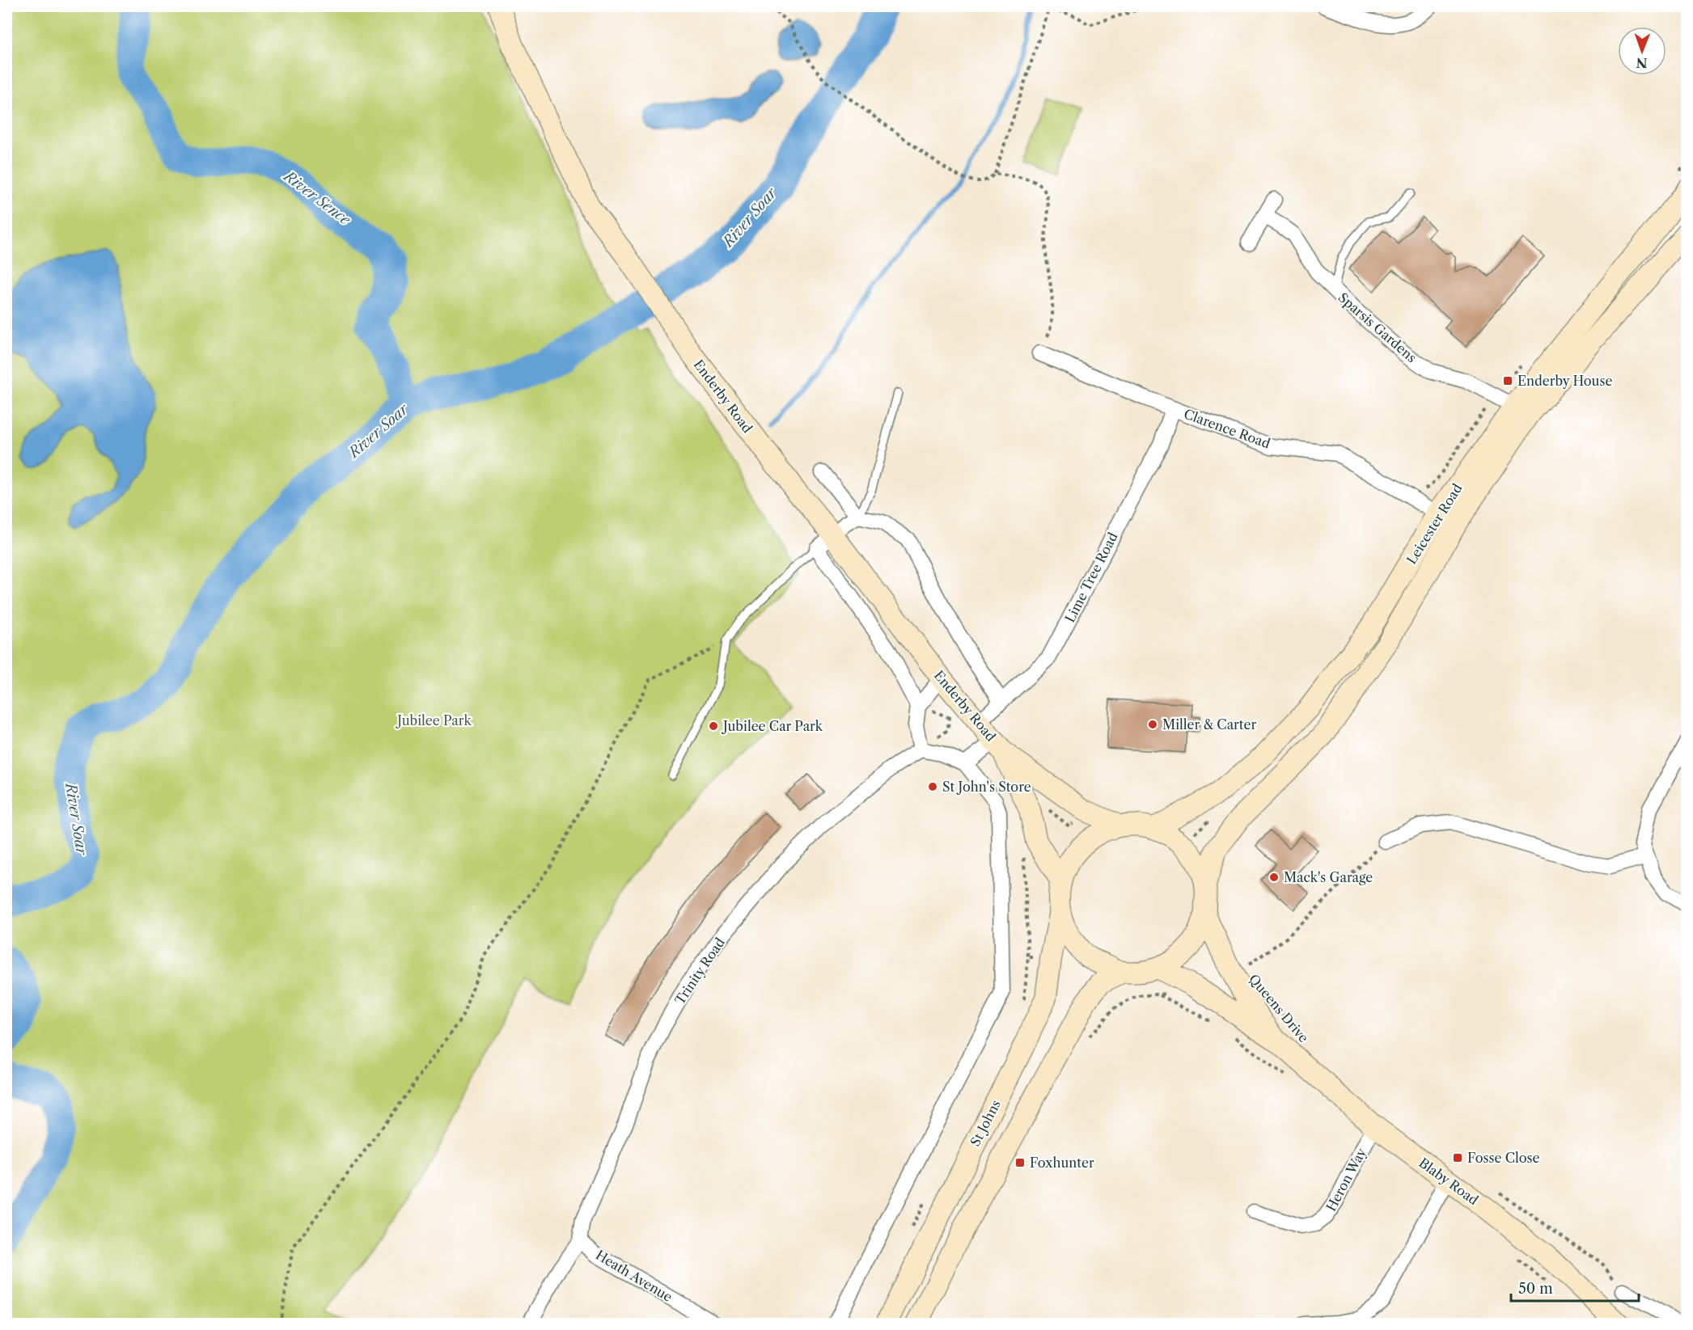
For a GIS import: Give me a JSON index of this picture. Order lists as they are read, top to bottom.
{
  "streets": {
    "main road": [
      "Enderby Road",
      "Leicester Road",
      "St Johns",
      "Blaby Road"
    ],
    "street": [
      "Sparsis Gardens",
      "Clarence Road",
      "Lime Tree Road",
      "Trinity Road",
      "Heron Way",
      "Heath Avenue"
    ],
    "path": ["Queens Drive"]
  },
  "crossings": [
    ["Sparsis Gardens", "Leicester Road"],
    ["Enderby Road", "Leicester Road"],
    ["Enderby Road", "Lime Tree Road"],
    ["Enderby Road", "St Johns"],
    ["Enderby Road", "Blaby Road"],
    ["Clarence Road", "Leicester Road"],
    ["Clarence Road", "Lime Tree Road"],
    ["Leicester Road", "St Johns"],
    ["Leicester Road", "Blaby Road"],
    ["Trinity Road", "Heath Avenue"],
    ["St Johns", "Blaby Road"],
    ["Heron Way", "Blaby Road"]
  ],
  "water": ["River Sence", "River Soar"],
  "parks": ["Jubilee Park"],
  "places": {
    "transit": ["Enderby House", "Fosse Close", "Foxhunter"],
    "other": [
      "Miller & Carter",
      "Jubilee Car Park",
      "St John's Store",
      "Mack's Garage"
    ]
  },
  "scale_bar": "50 m",
  "north": "bottom"
}
